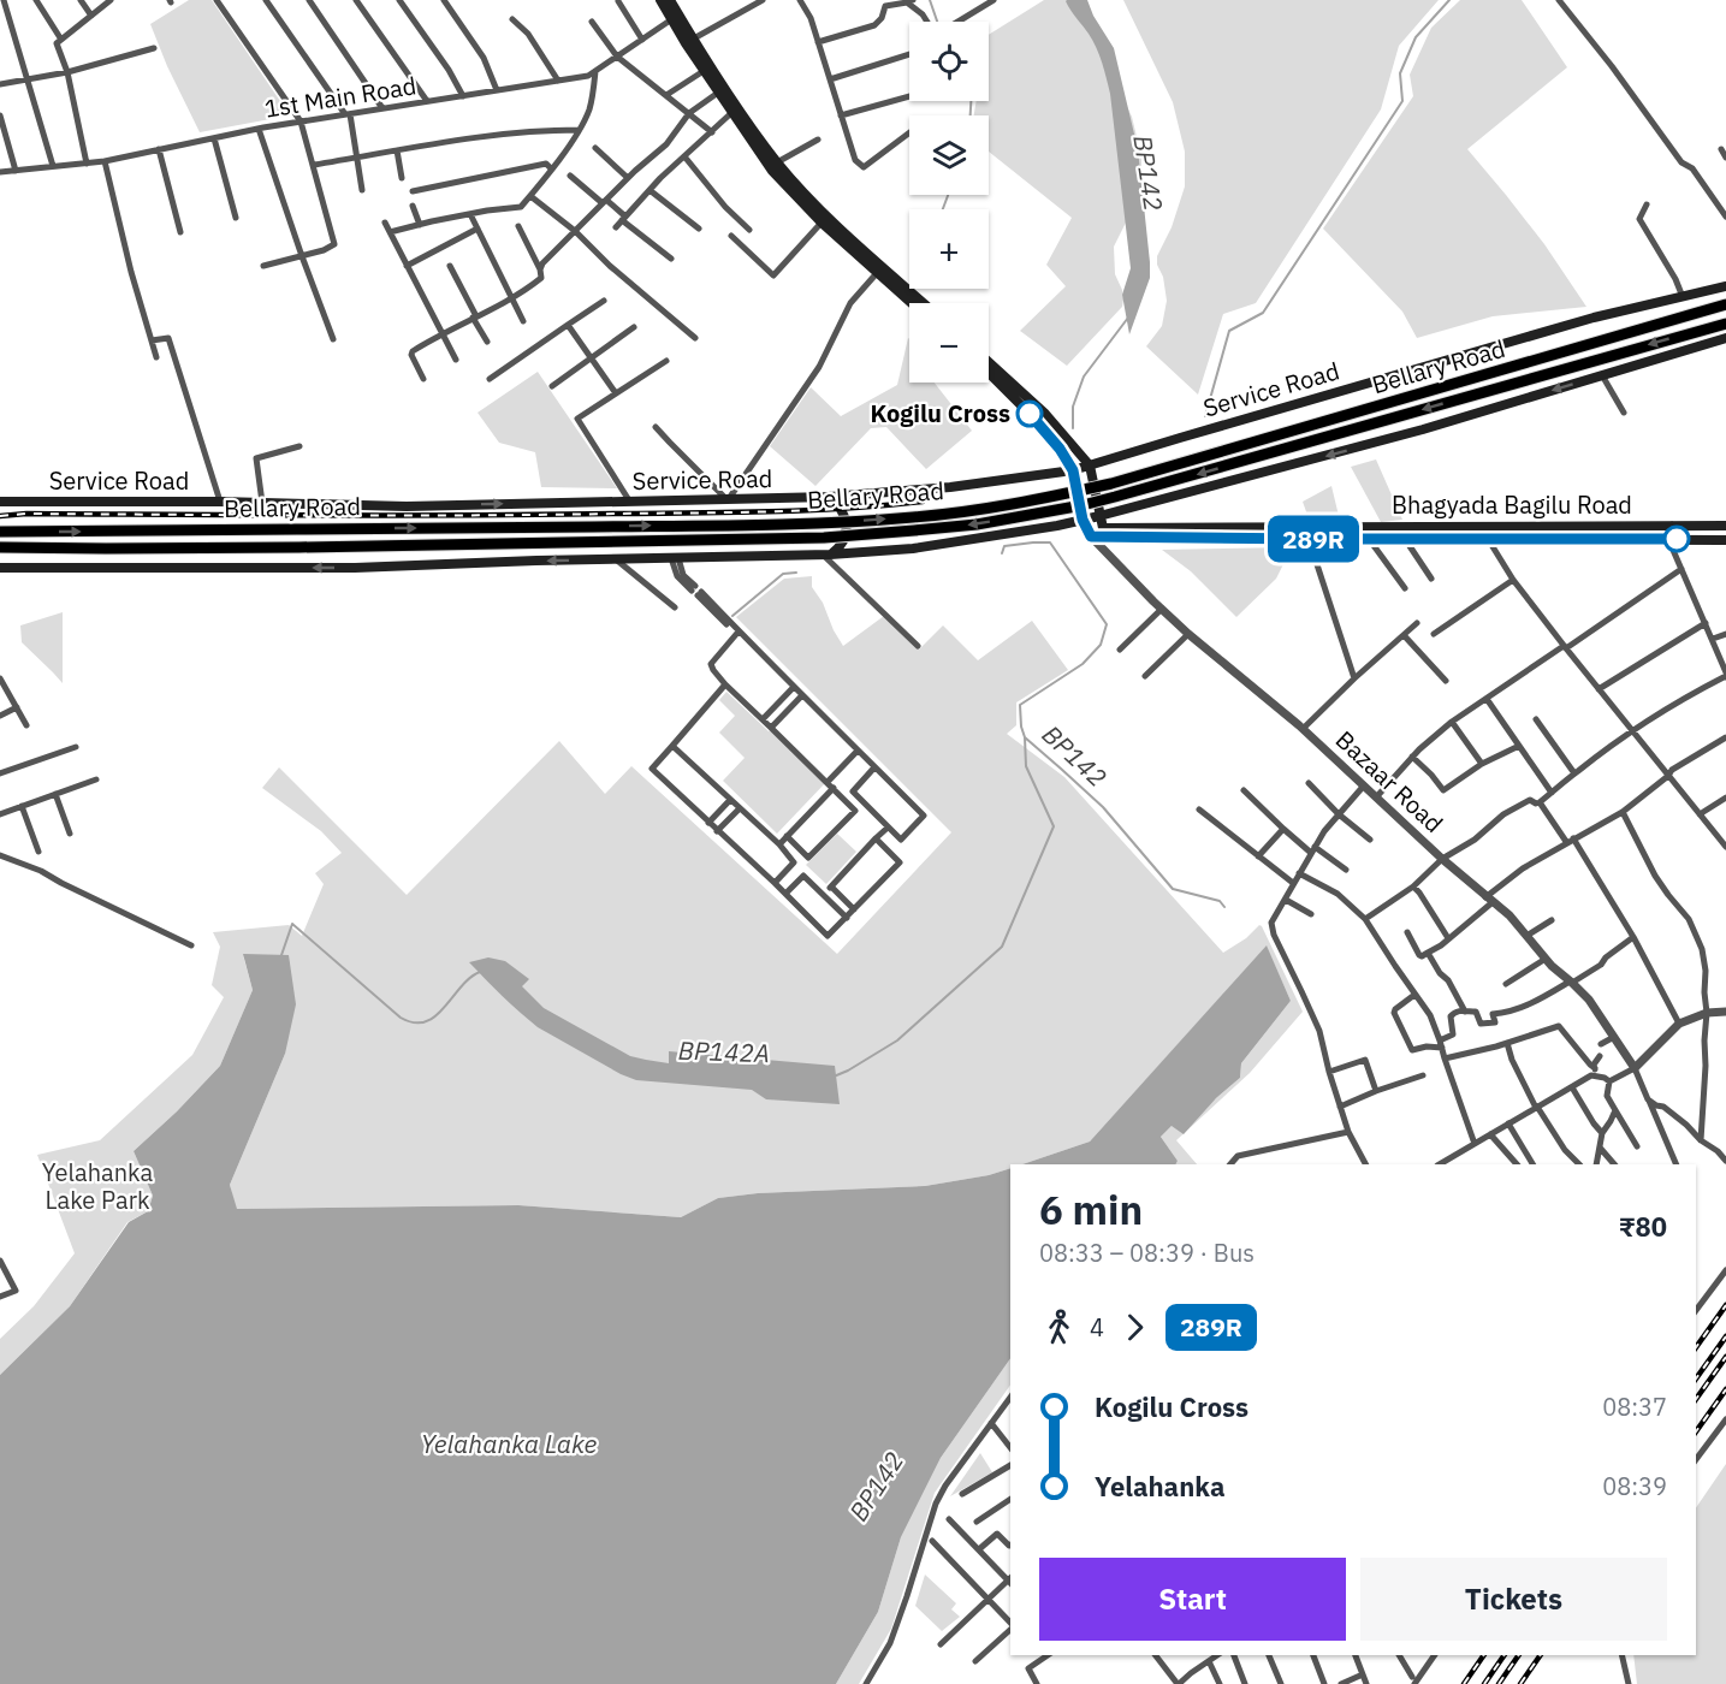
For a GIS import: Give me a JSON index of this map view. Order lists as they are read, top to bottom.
{
  "streets": {
    "highway": ["Bellary Road"],
    "main road": ["Service Road", "Bhagyada Bagilu Road"],
    "street": ["1st Main Road", "Bazaar Road"]
  },
  "crossings": [
    ["Bhagyada Bagilu Road", "Bazaar Road"]
  ],
  "water": ["BP142", "BP142A", "Yelahanka Lake"],
  "parks": ["Yelahanka Lake Park"],
  "places": ["Kogilu Cross"],
  "lines": ["bus line 289R"],
  "page": {
    "on_map": "289R",
    "map_buttons": ["+", "−"],
    "heading": ["6 min", "08:33 – 08:39 · Bus", "₹80"],
    "legs": ["4", "289R"],
    "list": [
      {
        "name": "Kogilu Cross",
        "value": "08:37"
      },
      {
        "name": "Yelahanka",
        "value": "08:39"
      }
    ],
    "buttons": ["Start", "Tickets"]
  }
}
